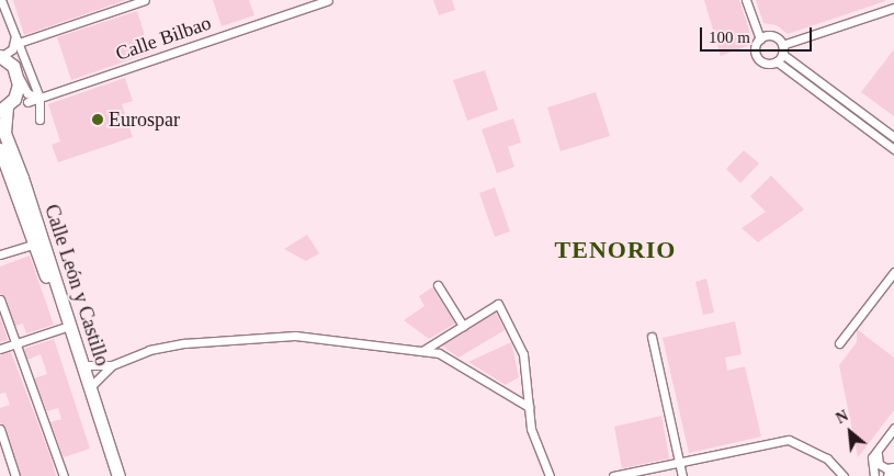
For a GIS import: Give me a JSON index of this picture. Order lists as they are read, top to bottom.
{
  "streets": {
    "main road": ["Calle León y Castillo"],
    "street": ["Calle Bilbao"]
  },
  "crossings": [
    ["Calle Bilbao", "Calle León y Castillo"]
  ],
  "districts": ["TENORIO"],
  "places": ["Eurospar"],
  "scale_bar": "100 m",
  "north": "top left"
}
